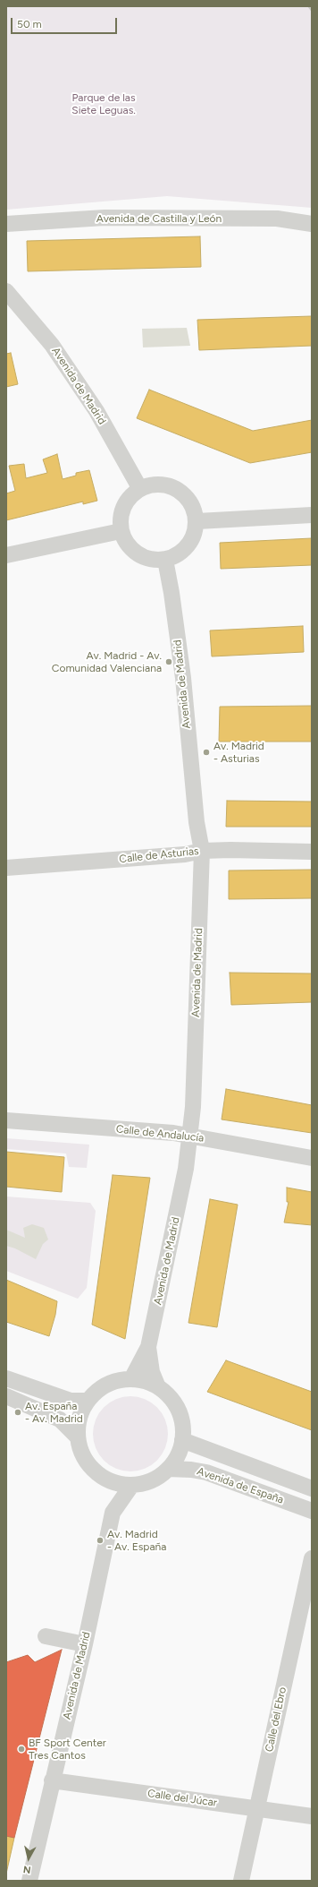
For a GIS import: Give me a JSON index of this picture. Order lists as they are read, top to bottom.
{
  "streets": {
    "street": [
      "Avenida de Castilla y León",
      "Avenida de Madrid",
      "Calle de Asturias",
      "Calle de Andalucía",
      "Avenida de España",
      "Calle del Ebro",
      "Calle del Júcar"
    ]
  },
  "crossings": [
    ["Avenida de Madrid", "Calle de Asturias"],
    ["Avenida de Madrid", "Calle de Andalucía"],
    ["Avenida de Madrid", "Avenida de España"],
    ["Avenida de Madrid", "Calle del Júcar"],
    ["Calle del Ebro", "Calle del Júcar"]
  ],
  "parks": ["Parque de las Siete Leguas."],
  "places": [
    "Av. Madrid - Av. Comunidad Valenciana",
    "Av. Madrid - Asturias",
    "Av. España - Av. Madrid",
    "Av. Madrid - Av. España",
    "BF Sport Center Tres Cantos"
  ],
  "scale_bar": "50 m",
  "north": "bottom"
}
